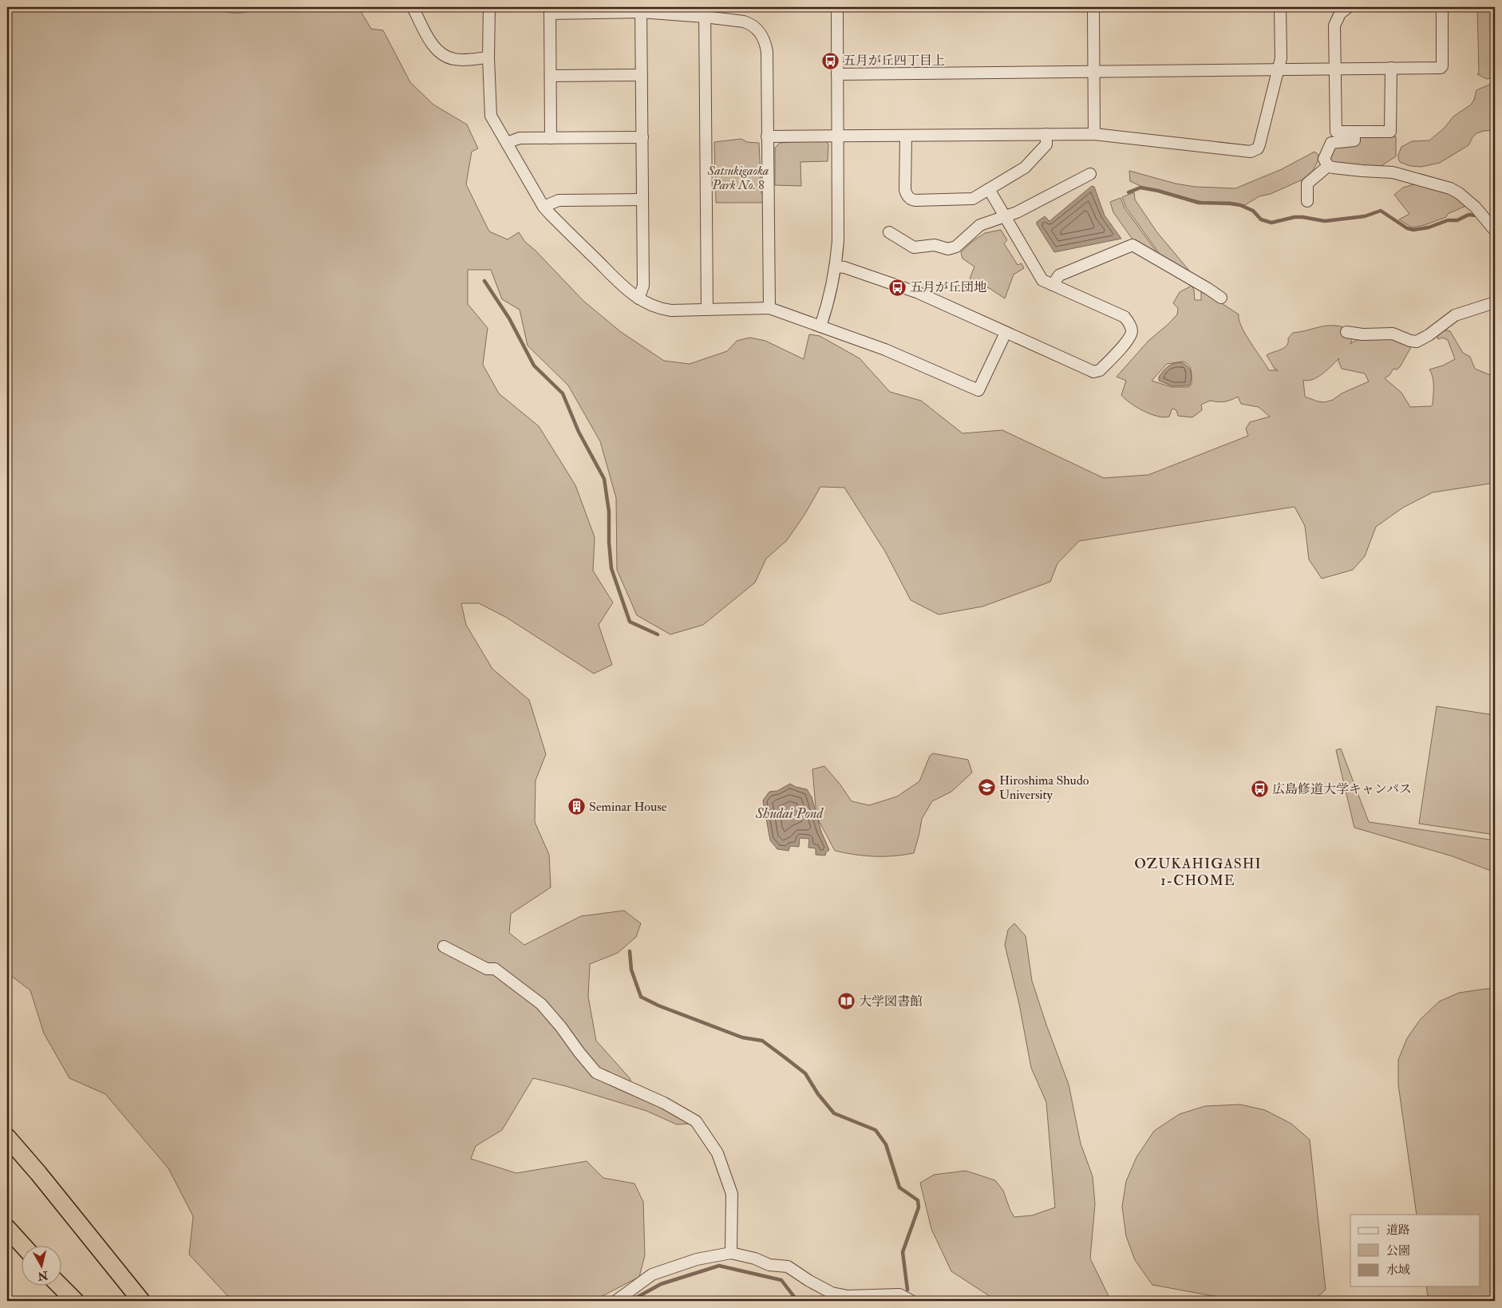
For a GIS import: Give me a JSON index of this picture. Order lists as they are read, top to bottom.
{
  "districts": ["OZUKAHIGASHI 1-CHOME"],
  "water": ["Shudai Pond"],
  "parks": ["Satsukigaoka Park No. 8"],
  "places": {
    "bus stop": ["五月が丘四丁目上", "五月が丘団地", "広島修道大学キャンパス"],
    "school or university": ["Hiroshima Shudo University"],
    "building": ["Seminar House"],
    "library": ["大学図書館"]
  },
  "legend": ["道路", "公園", "水域"],
  "north": "bottom"
}
